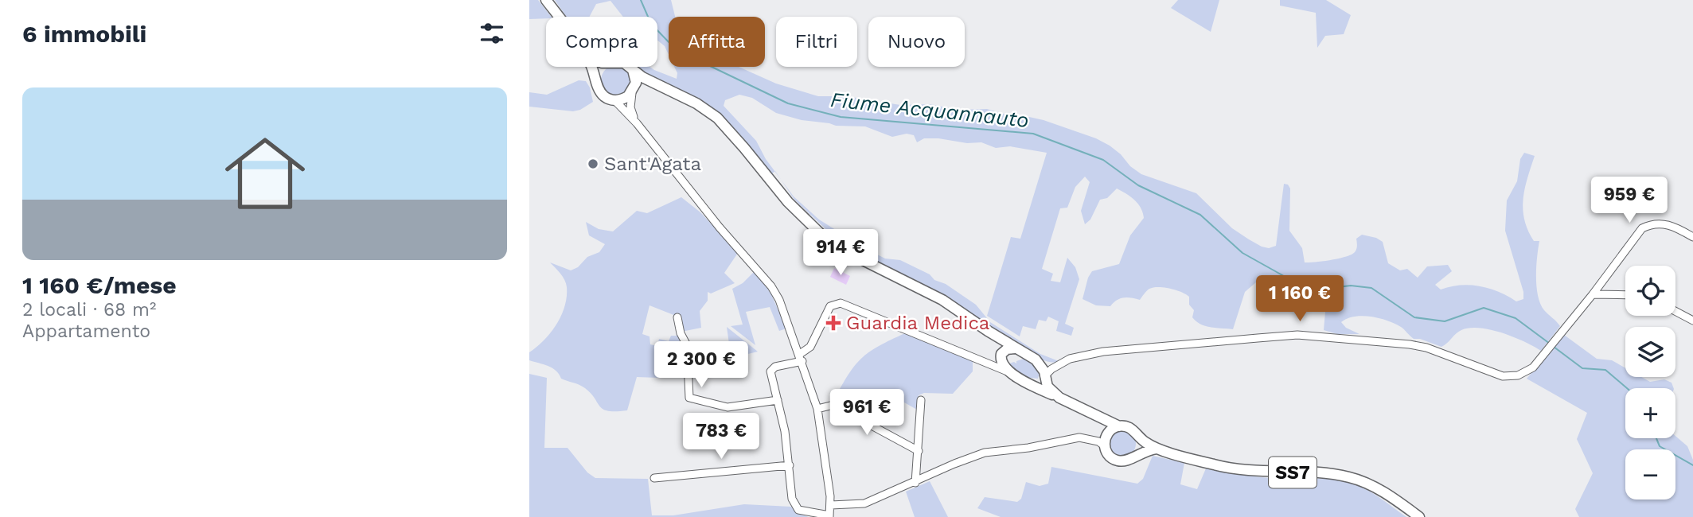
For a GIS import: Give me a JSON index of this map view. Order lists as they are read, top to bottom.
{
  "streets": {
    "main road": ["SS7"]
  },
  "water": ["Fiume Acquannauto"],
  "places": {
    "other": ["Sant'Agata"],
    "health": ["Guardia Medica"]
  },
  "page": {
    "heading": "6 immobili",
    "chip": [
      "Compra",
      "Affitta",
      "Filtri",
      "Nuovo"
    ],
    "list": [
      {
        "name": "1 160 €/mese",
        "note": "2 locali · 68 m² · Appartamento"
      }
    ],
    "price": [
      "959 €",
      "914 €",
      "1 160 €",
      "2 300 €",
      "961 €",
      "783 €"
    ],
    "map_buttons": ["+", "−"]
  }
}
